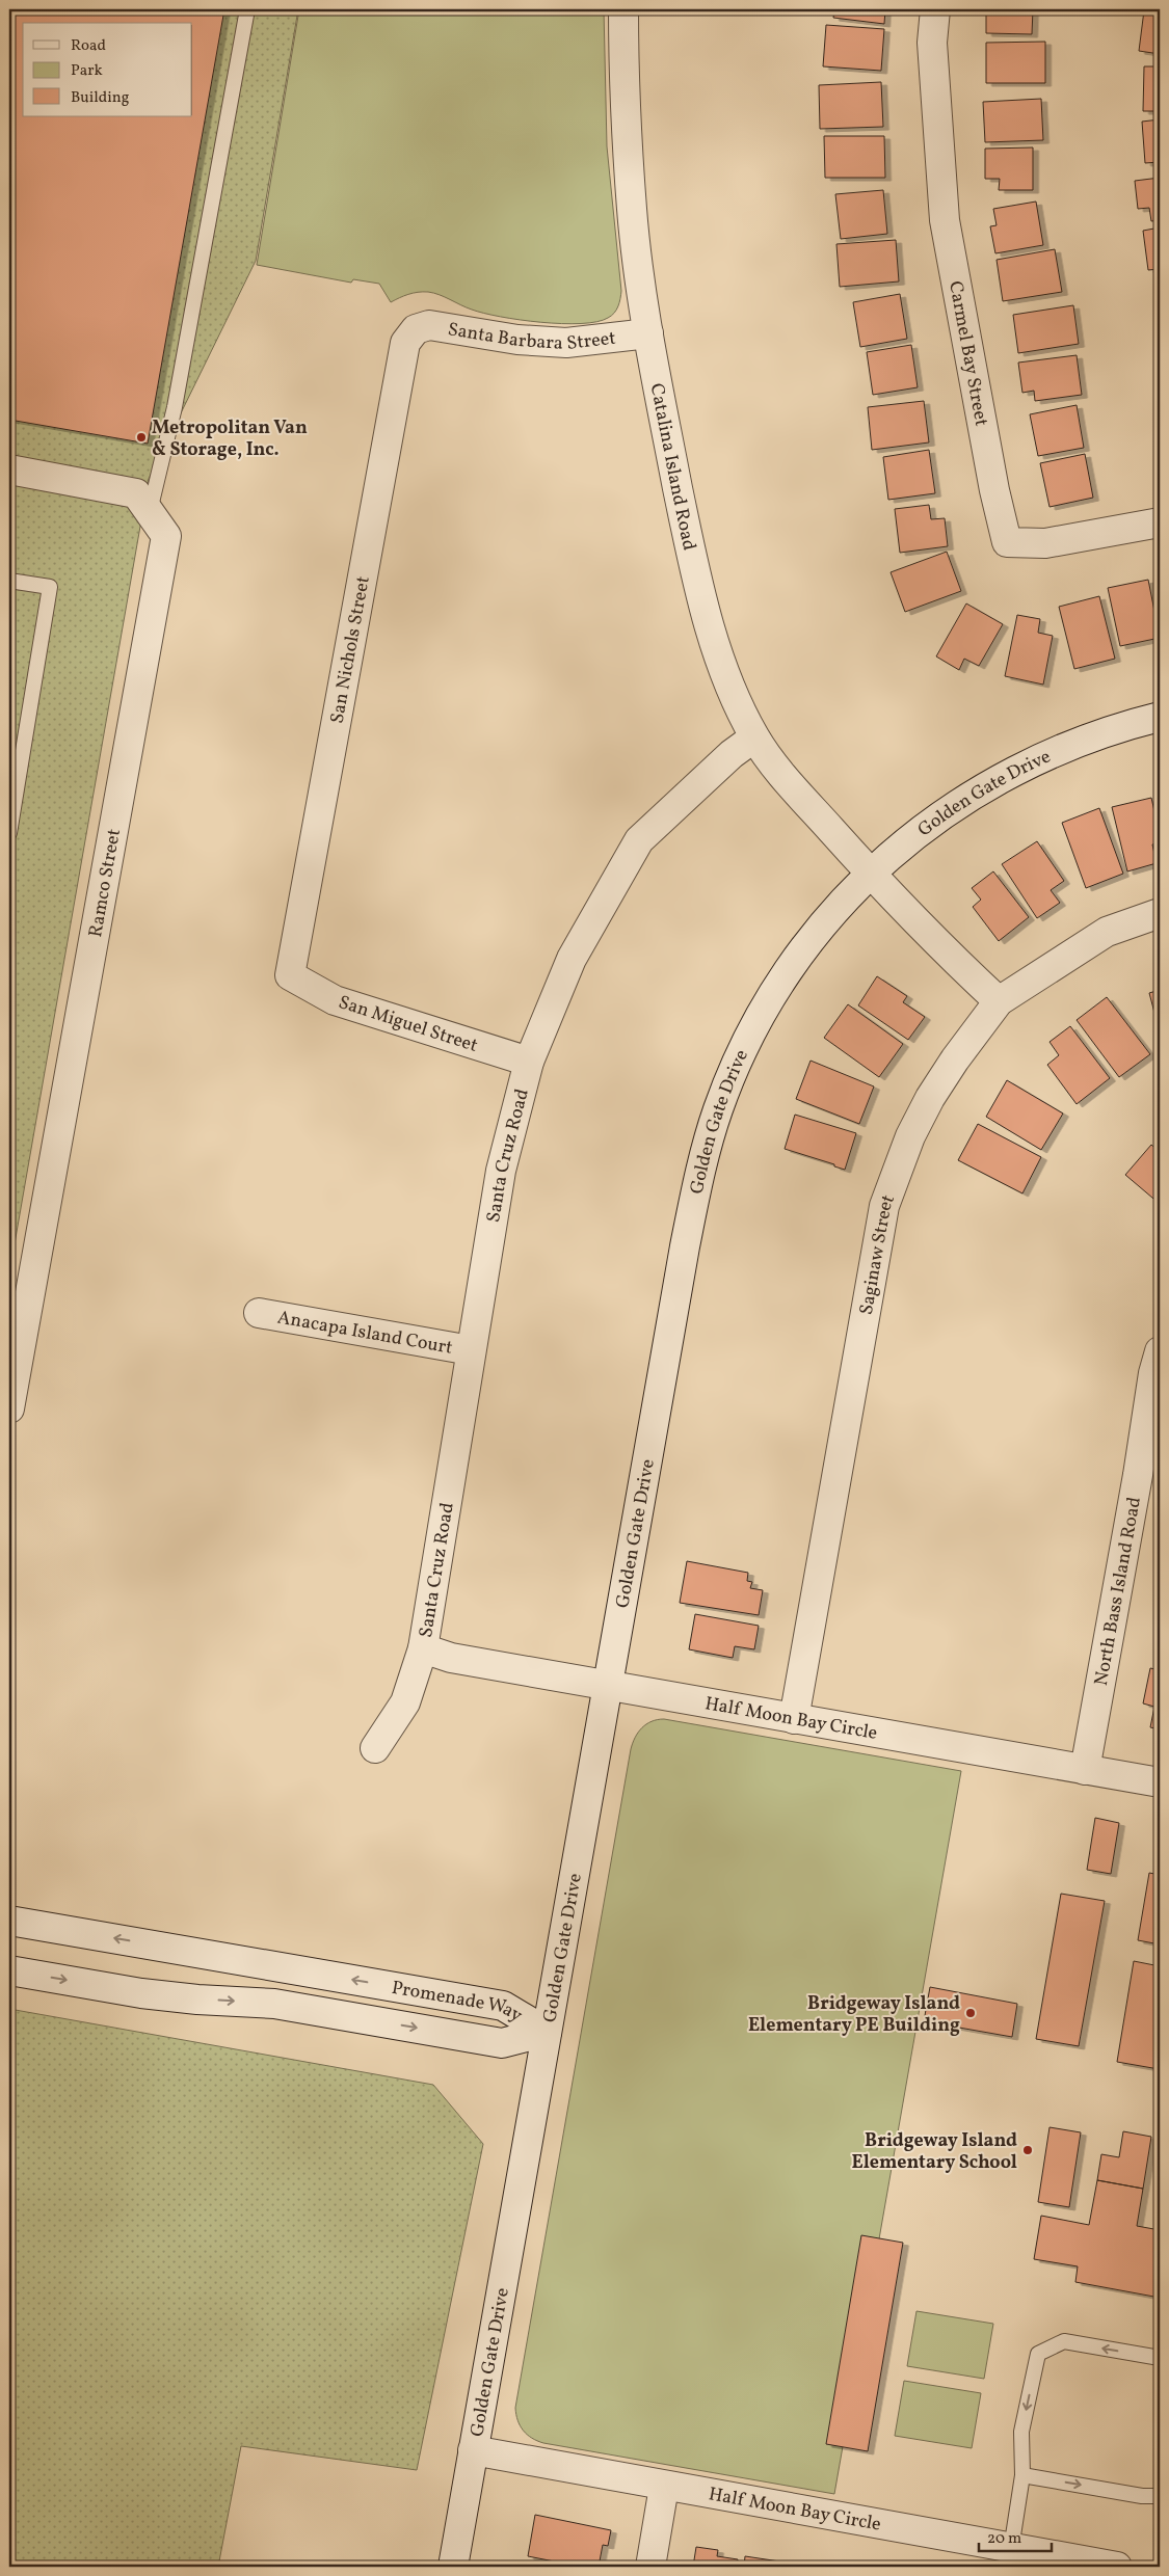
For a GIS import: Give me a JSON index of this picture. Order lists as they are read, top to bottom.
{
  "streets": {
    "street": [
      "Santa Barbara Street",
      "Carmel Bay Street",
      "Catalina Island Road",
      "San Nichols Street",
      "Golden Gate Drive",
      "Ramco Street",
      "San Miguel Street",
      "Santa Cruz Road",
      "Saginaw Street",
      "Anacapa Island Court",
      "North Bass Island Road",
      "Half Moon Bay Circle",
      "Promenade Way"
    ]
  },
  "crossings": [
    ["Santa Barbara Street", "Catalina Island Road"],
    ["Santa Barbara Street", "San Nichols Street"],
    ["Catalina Island Road", "Golden Gate Drive"],
    ["Catalina Island Road", "Santa Cruz Road"],
    ["Catalina Island Road", "Saginaw Street"],
    ["San Nichols Street", "San Miguel Street"],
    ["Golden Gate Drive", "Half Moon Bay Circle"],
    ["Golden Gate Drive", "Promenade Way"],
    ["San Miguel Street", "Santa Cruz Road"],
    ["Santa Cruz Road", "Anacapa Island Court"],
    ["Santa Cruz Road", "Half Moon Bay Circle"],
    ["Saginaw Street", "Half Moon Bay Circle"],
    ["North Bass Island Road", "Half Moon Bay Circle"]
  ],
  "places": ["Metropolitan Van & Storage, Inc.", "Bridgeway Island Elementary PE Building", "Bridgeway Island Elementary School"],
  "legend": ["Road", "Park", "Building"],
  "scale_bar": "20 m"
}
